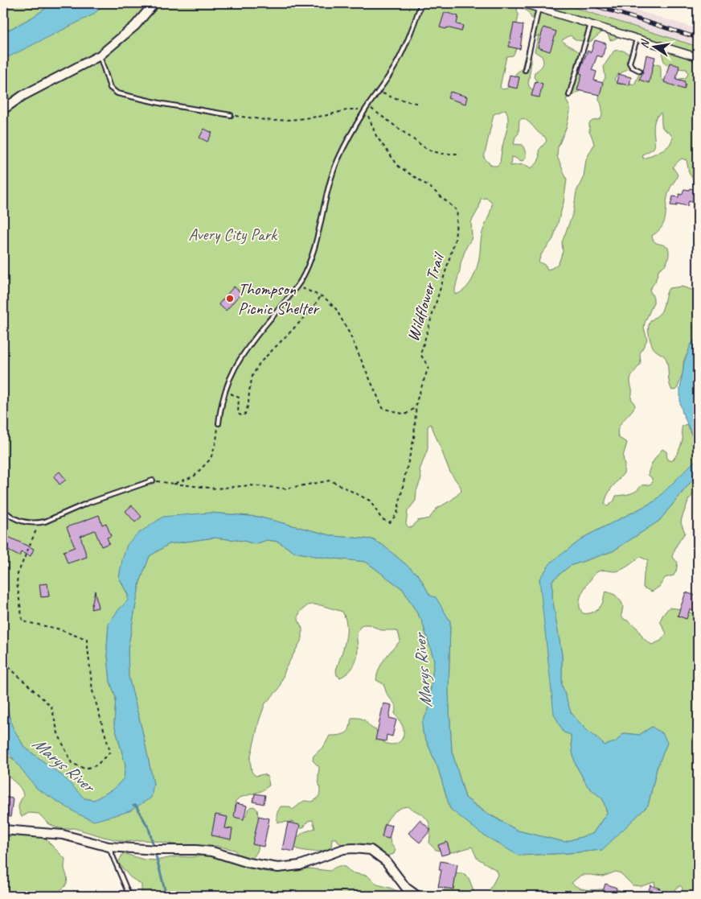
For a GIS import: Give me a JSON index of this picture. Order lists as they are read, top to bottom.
{
  "streets": {
    "path": ["Wildflower Trail"]
  },
  "water": ["Marys River"],
  "parks": ["Avery City Park"],
  "places": ["Thompson Picnic Shelter"],
  "north": "left"
}
